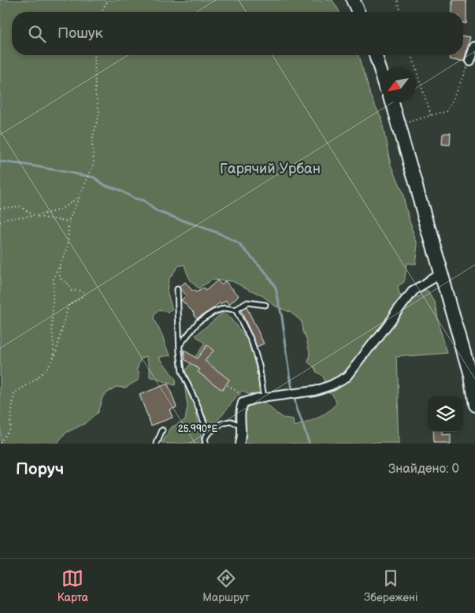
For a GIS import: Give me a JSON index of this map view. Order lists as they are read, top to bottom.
{
  "parks": ["Гарячий Урбан"],
  "north": "bottom left",
  "page": {
    "search": "Пошук",
    "heading": ["Поруч", "Знайдено: 0"],
    "nav": ["Карта", "Маршрут", "Збережені"]
  },
  "coordinates": ["25.990°E"]
}
